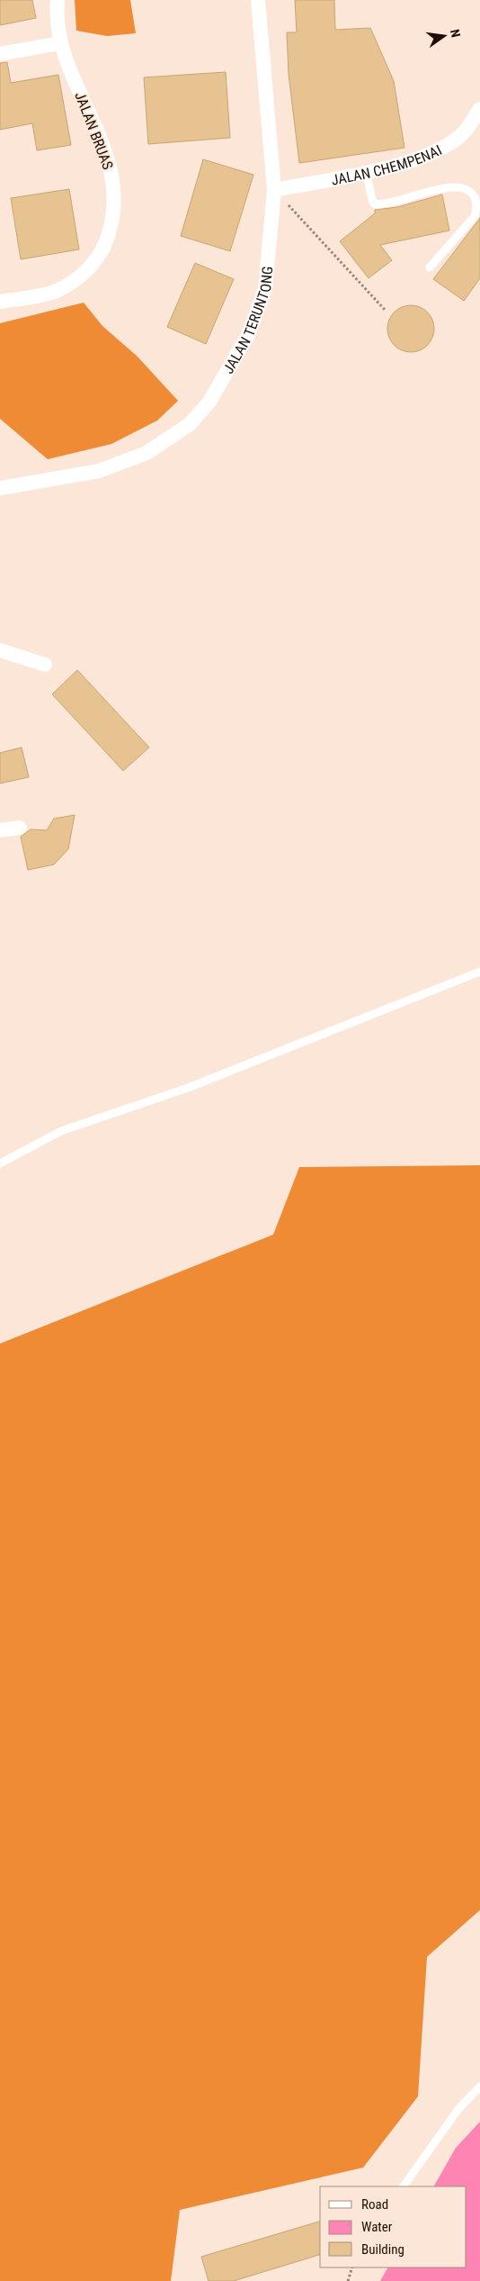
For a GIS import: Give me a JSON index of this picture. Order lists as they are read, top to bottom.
{
  "streets": {
    "street": ["JALAN BRUAS", "JALAN CHEMPENAI", "JALAN TERUNTONG"]
  },
  "crossings": [
    ["JALAN CHEMPENAI", "JALAN TERUNTONG"]
  ],
  "legend": ["Road", "Water", "Building"],
  "north": "right"
}
